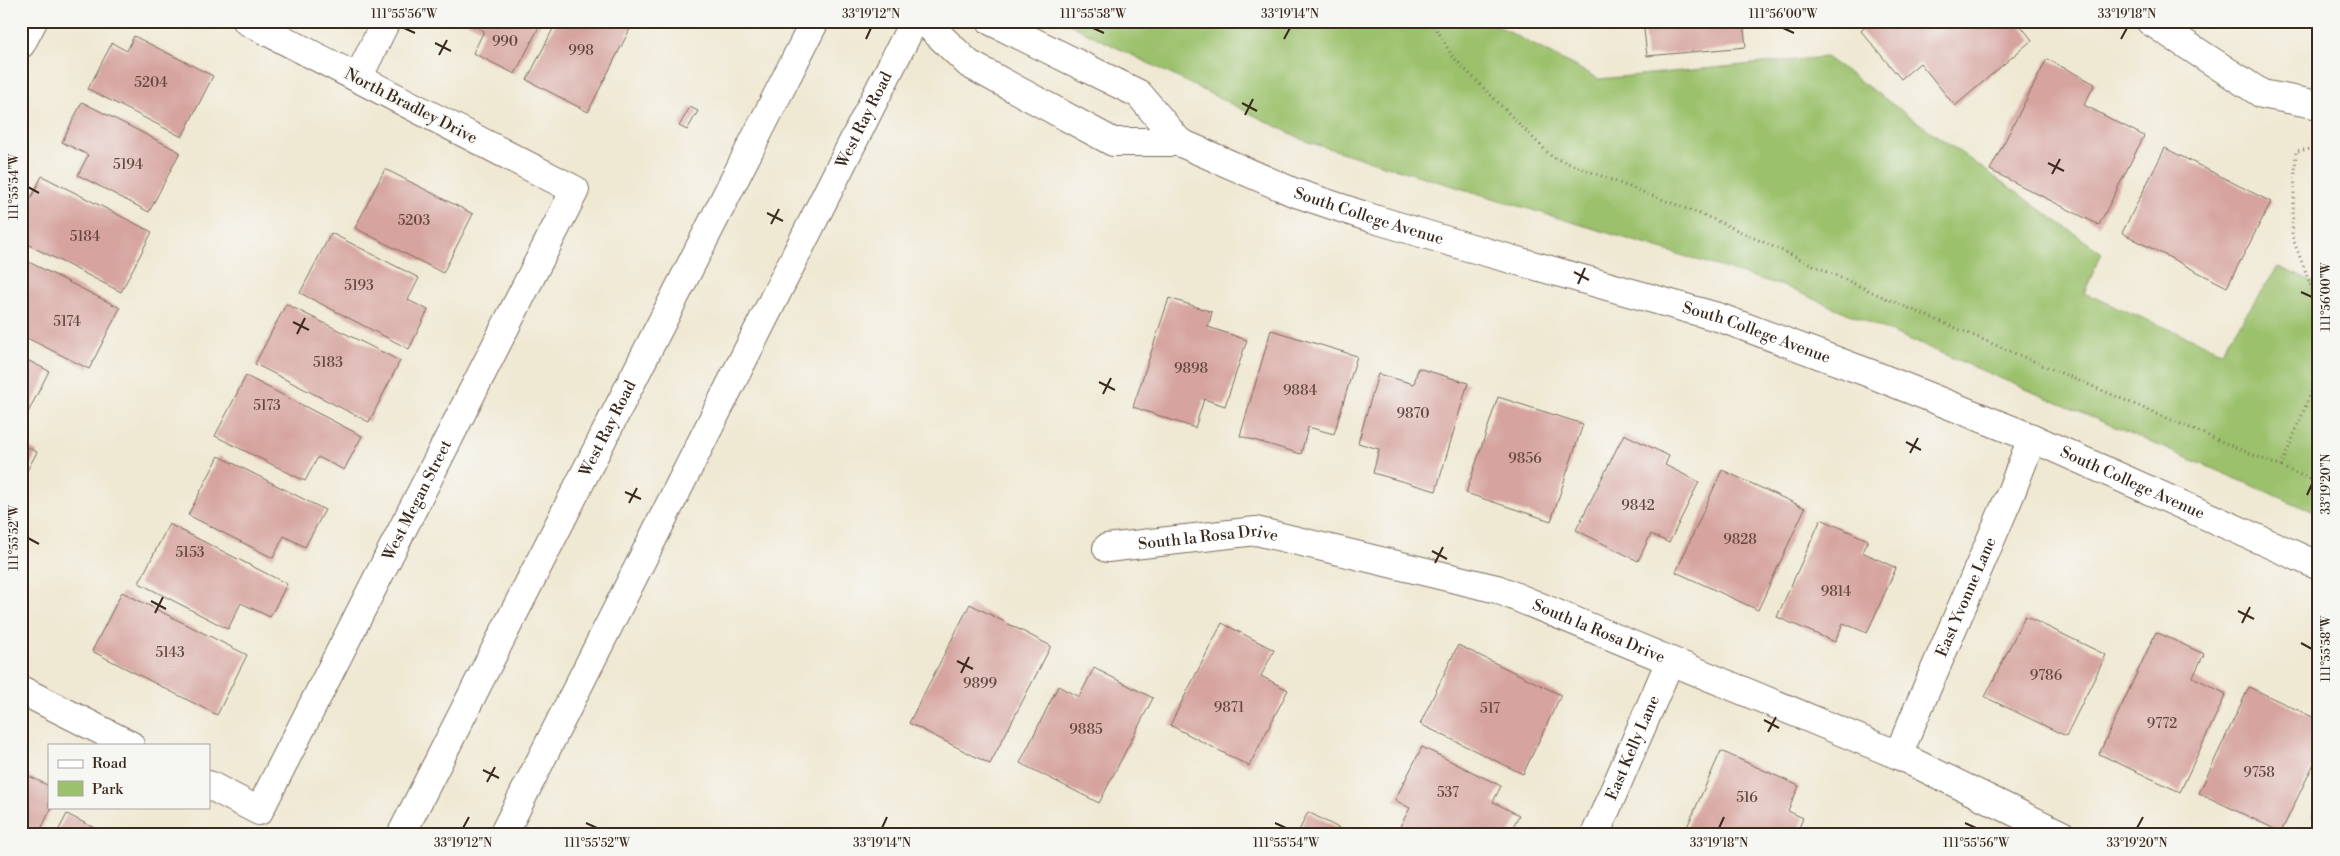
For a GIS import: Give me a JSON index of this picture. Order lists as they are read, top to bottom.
{
  "streets": {
    "street": [
      "North Bradley Drive",
      "West Ray Road",
      "South College Avenue",
      "West Megan Street",
      "South la Rosa Drive",
      "East Yvonne Lane",
      "East Kelly Lane"
    ]
  },
  "crossings": [
    ["North Bradley Drive", "West Megan Street"],
    ["South College Avenue", "East Yvonne Lane"],
    ["South la Rosa Drive", "East Yvonne Lane"],
    ["South la Rosa Drive", "East Kelly Lane"]
  ],
  "house_numbers": [
    "990",
    "998",
    "5204",
    "5194",
    "5203",
    "5184",
    "5193",
    "5174",
    "5183",
    "9898",
    "9884",
    "5173",
    "9870",
    "9856",
    "9842",
    "9828",
    "5153",
    "9814",
    "5143",
    "9786",
    "9899",
    "9871",
    "517",
    "9772",
    "9885",
    "9758",
    "537",
    "516"
  ],
  "legend": ["Road", "Park"],
  "coordinates": [
    "111°55'56\"W",
    "33°19'12\"N",
    "111°55'58\"W",
    "33°19'14\"N",
    "111°56'00\"W",
    "33°19'18\"N",
    "111°55'54\"W",
    "33°19'20\"N",
    "111°55'52\"W"
  ]
}
